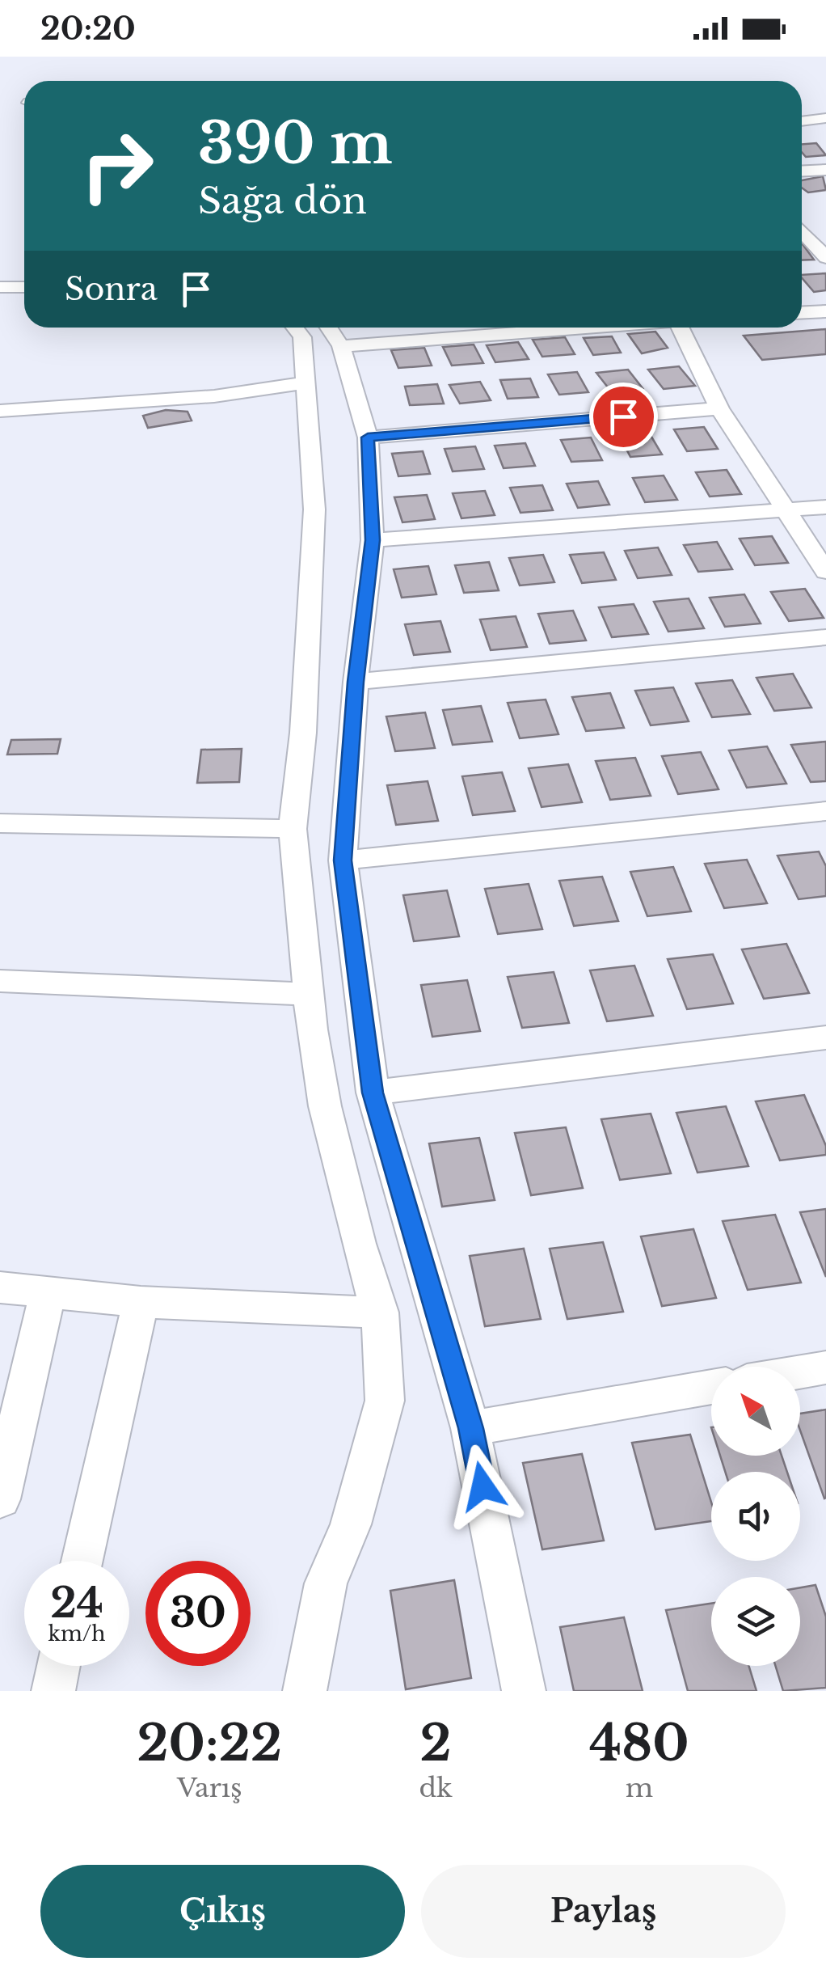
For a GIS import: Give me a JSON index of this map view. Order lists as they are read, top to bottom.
{
  "north": "top left",
  "page": {
    "status": "20:20",
    "turn": ["390 m", "Sağa dön"],
    "then": "Sonra",
    "speed": "24 km/h",
    "limit": "30",
    "eta": [
      "20:22",
      "Varış",
      "2",
      "dk",
      "480",
      "m"
    ],
    "buttons": ["Çıkış", "Paylaş"]
  }
}
